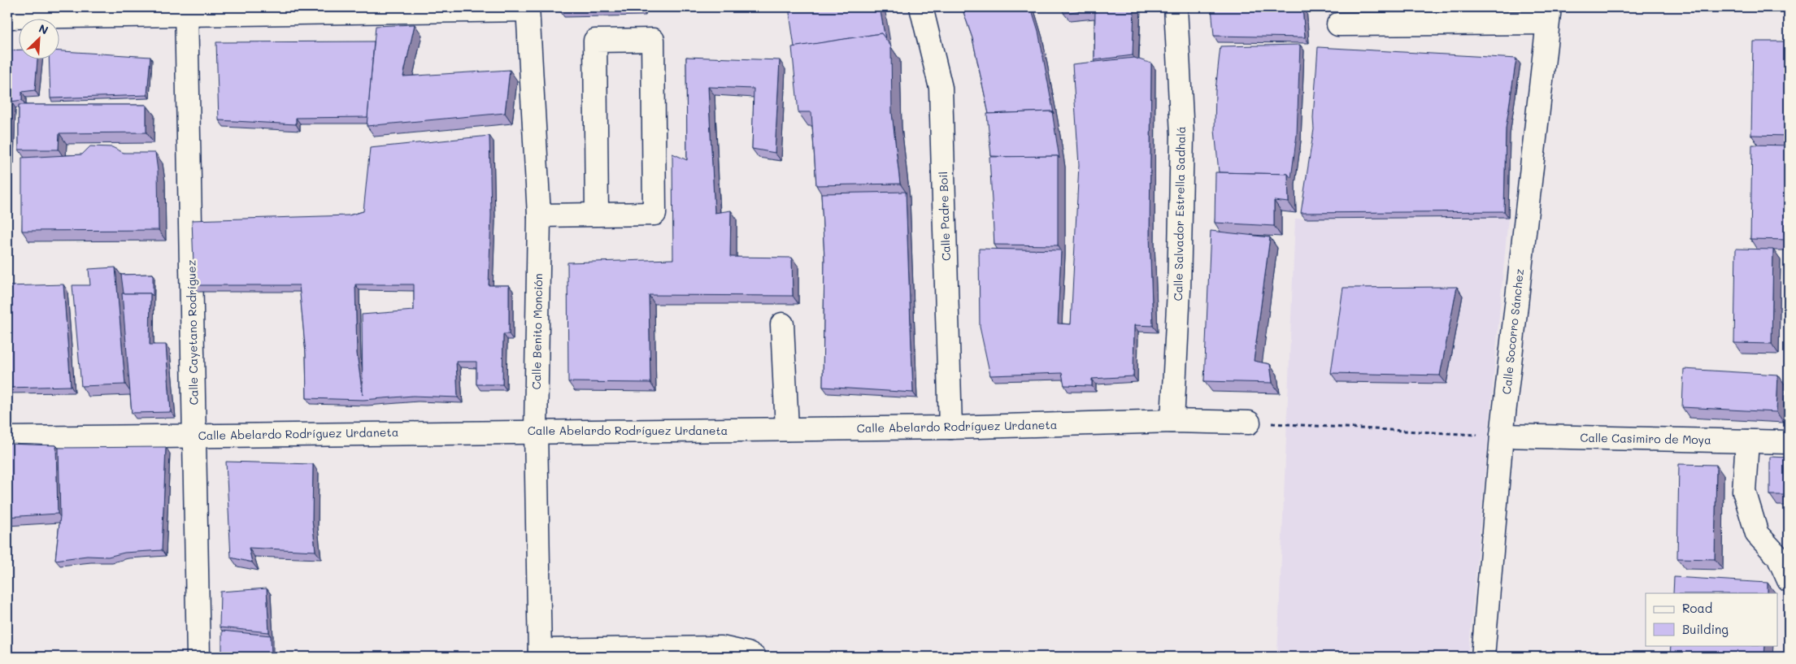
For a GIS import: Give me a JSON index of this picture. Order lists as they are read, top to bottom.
{
  "streets": {
    "street": [
      "Calle Salvador Estrella Sadhalá",
      "Calle Padre Boil",
      "Calle Benito Monción",
      "Calle Socorro Sánchez",
      "Calle Cayetano Rodríguez",
      "Calle Abelardo Rodríguez Urdaneta",
      "Calle Casimiro de Moya"
    ]
  },
  "crossings": [
    ["Calle Salvador Estrella Sadhalá", "Calle Abelardo Rodríguez Urdaneta"],
    ["Calle Padre Boil", "Calle Abelardo Rodríguez Urdaneta"],
    ["Calle Benito Monción", "Calle Abelardo Rodríguez Urdaneta"],
    ["Calle Socorro Sánchez", "Calle Casimiro de Moya"],
    ["Calle Cayetano Rodríguez", "Calle Abelardo Rodríguez Urdaneta"]
  ],
  "legend": ["Road", "Building"],
  "north": "top right"
}
